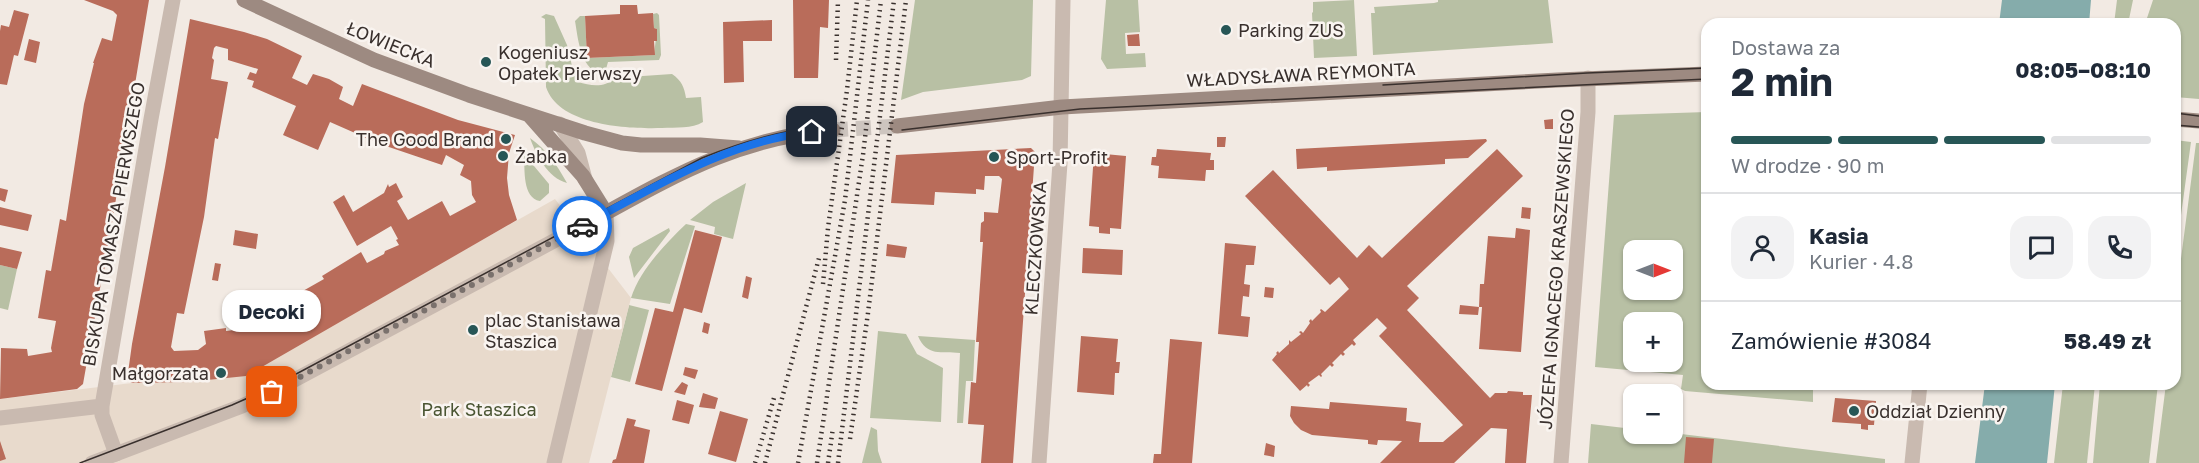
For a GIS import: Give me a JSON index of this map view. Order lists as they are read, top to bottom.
{
  "streets": {
    "main road": ["ŁOWIECKA", "WŁADYSŁAWA REYMONTA"],
    "street": ["BISKUPA TOMASZA PIERWSZEGO", "KLECZKOWSKA", "JÓZEFA IGNACEGO KRASZEWSKIEGO"]
  },
  "crossings": [
    ["WŁADYSŁAWA REYMONTA", "KLECZKOWSKA"],
    ["WŁADYSŁAWA REYMONTA", "JÓZEFA IGNACEGO KRASZEWSKIEGO"]
  ],
  "parks": ["Park Staszica"],
  "places": [
    "Parking ZUS",
    "Kogeniusz Opałek Pierwszy",
    "The Good Brand",
    "Żabka",
    "Sport-Profit",
    "plac Stanisława Staszica",
    "Małgorzata",
    "Decoki",
    "Oddział Dzienny"
  ],
  "north": "right",
  "page": {
    "heading": ["2 min", "Dostawa za", "08:05–08:10"],
    "panel": [
      "Kasia",
      "Kurier · 4.8",
      "Zamówienie #3084",
      "58.49 zł"
    ],
    "bar": "W drodze · 90 m",
    "map_buttons": ["+", "−"],
    "bubble": "Decoki"
  }
}
